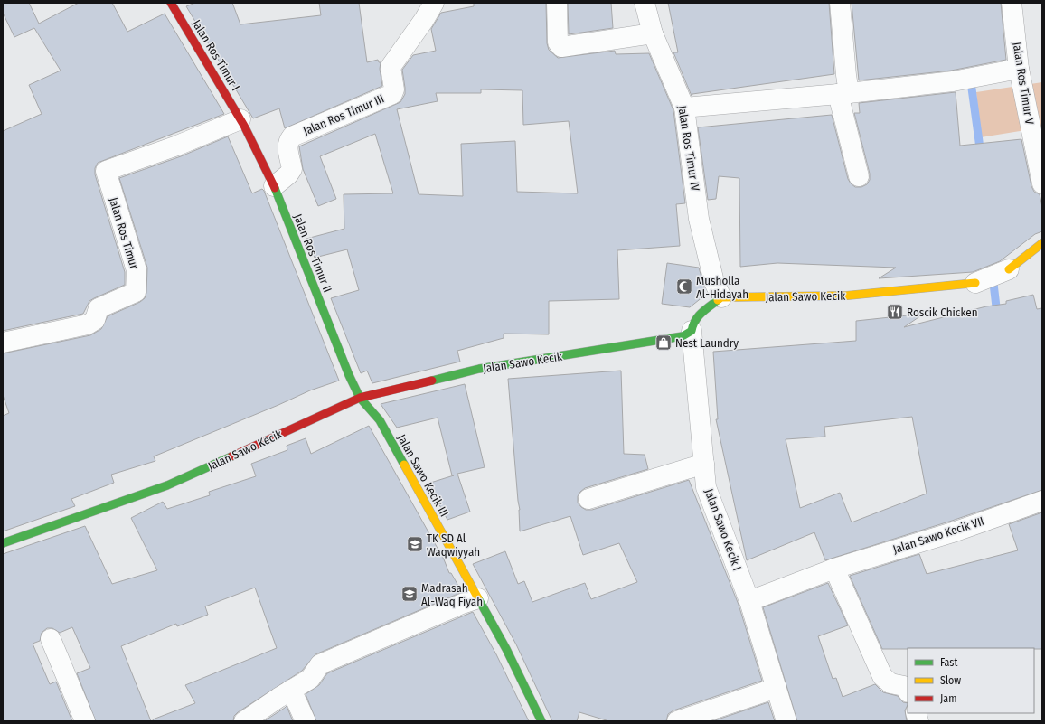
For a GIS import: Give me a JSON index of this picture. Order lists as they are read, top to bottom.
{
  "streets": {
    "street": [
      "Jalan Ros Timur I",
      "Jalan Ros Timur V",
      "Jalan Ros Timur III",
      "Jalan Ros Timur IV",
      "Jalan Ros Timur",
      "Jalan Ros Timur II",
      "Jalan Sawo Kecik",
      "Jalan Sawo Kecik III",
      "Jalan Sawo Kecik I",
      "Jalan Sawo Kecik VII"
    ]
  },
  "crossings": [
    ["Jalan Ros Timur I", "Jalan Ros Timur"],
    ["Jalan Ros Timur I", "Jalan Ros Timur II"],
    ["Jalan Ros Timur III", "Jalan Ros Timur II"],
    ["Jalan Ros Timur IV", "Jalan Sawo Kecik"],
    ["Jalan Ros Timur", "Jalan Ros Timur II"],
    ["Jalan Ros Timur II", "Jalan Sawo Kecik"],
    ["Jalan Ros Timur II", "Jalan Sawo Kecik III"],
    ["Jalan Sawo Kecik", "Jalan Sawo Kecik III"],
    ["Jalan Sawo Kecik", "Jalan Sawo Kecik I"],
    ["Jalan Sawo Kecik I", "Jalan Sawo Kecik VII"]
  ],
  "places": {
    "mosque": ["Musholla Al-Hidayah"],
    "restaurant": ["Roscik Chicken"],
    "shop": ["Nest Laundry"],
    "school or university": ["TK SD Al Waqwiyyah", "Madrasah Al-Waq Fiyah"]
  },
  "legend": ["Fast", "Slow", "Jam"]
}
